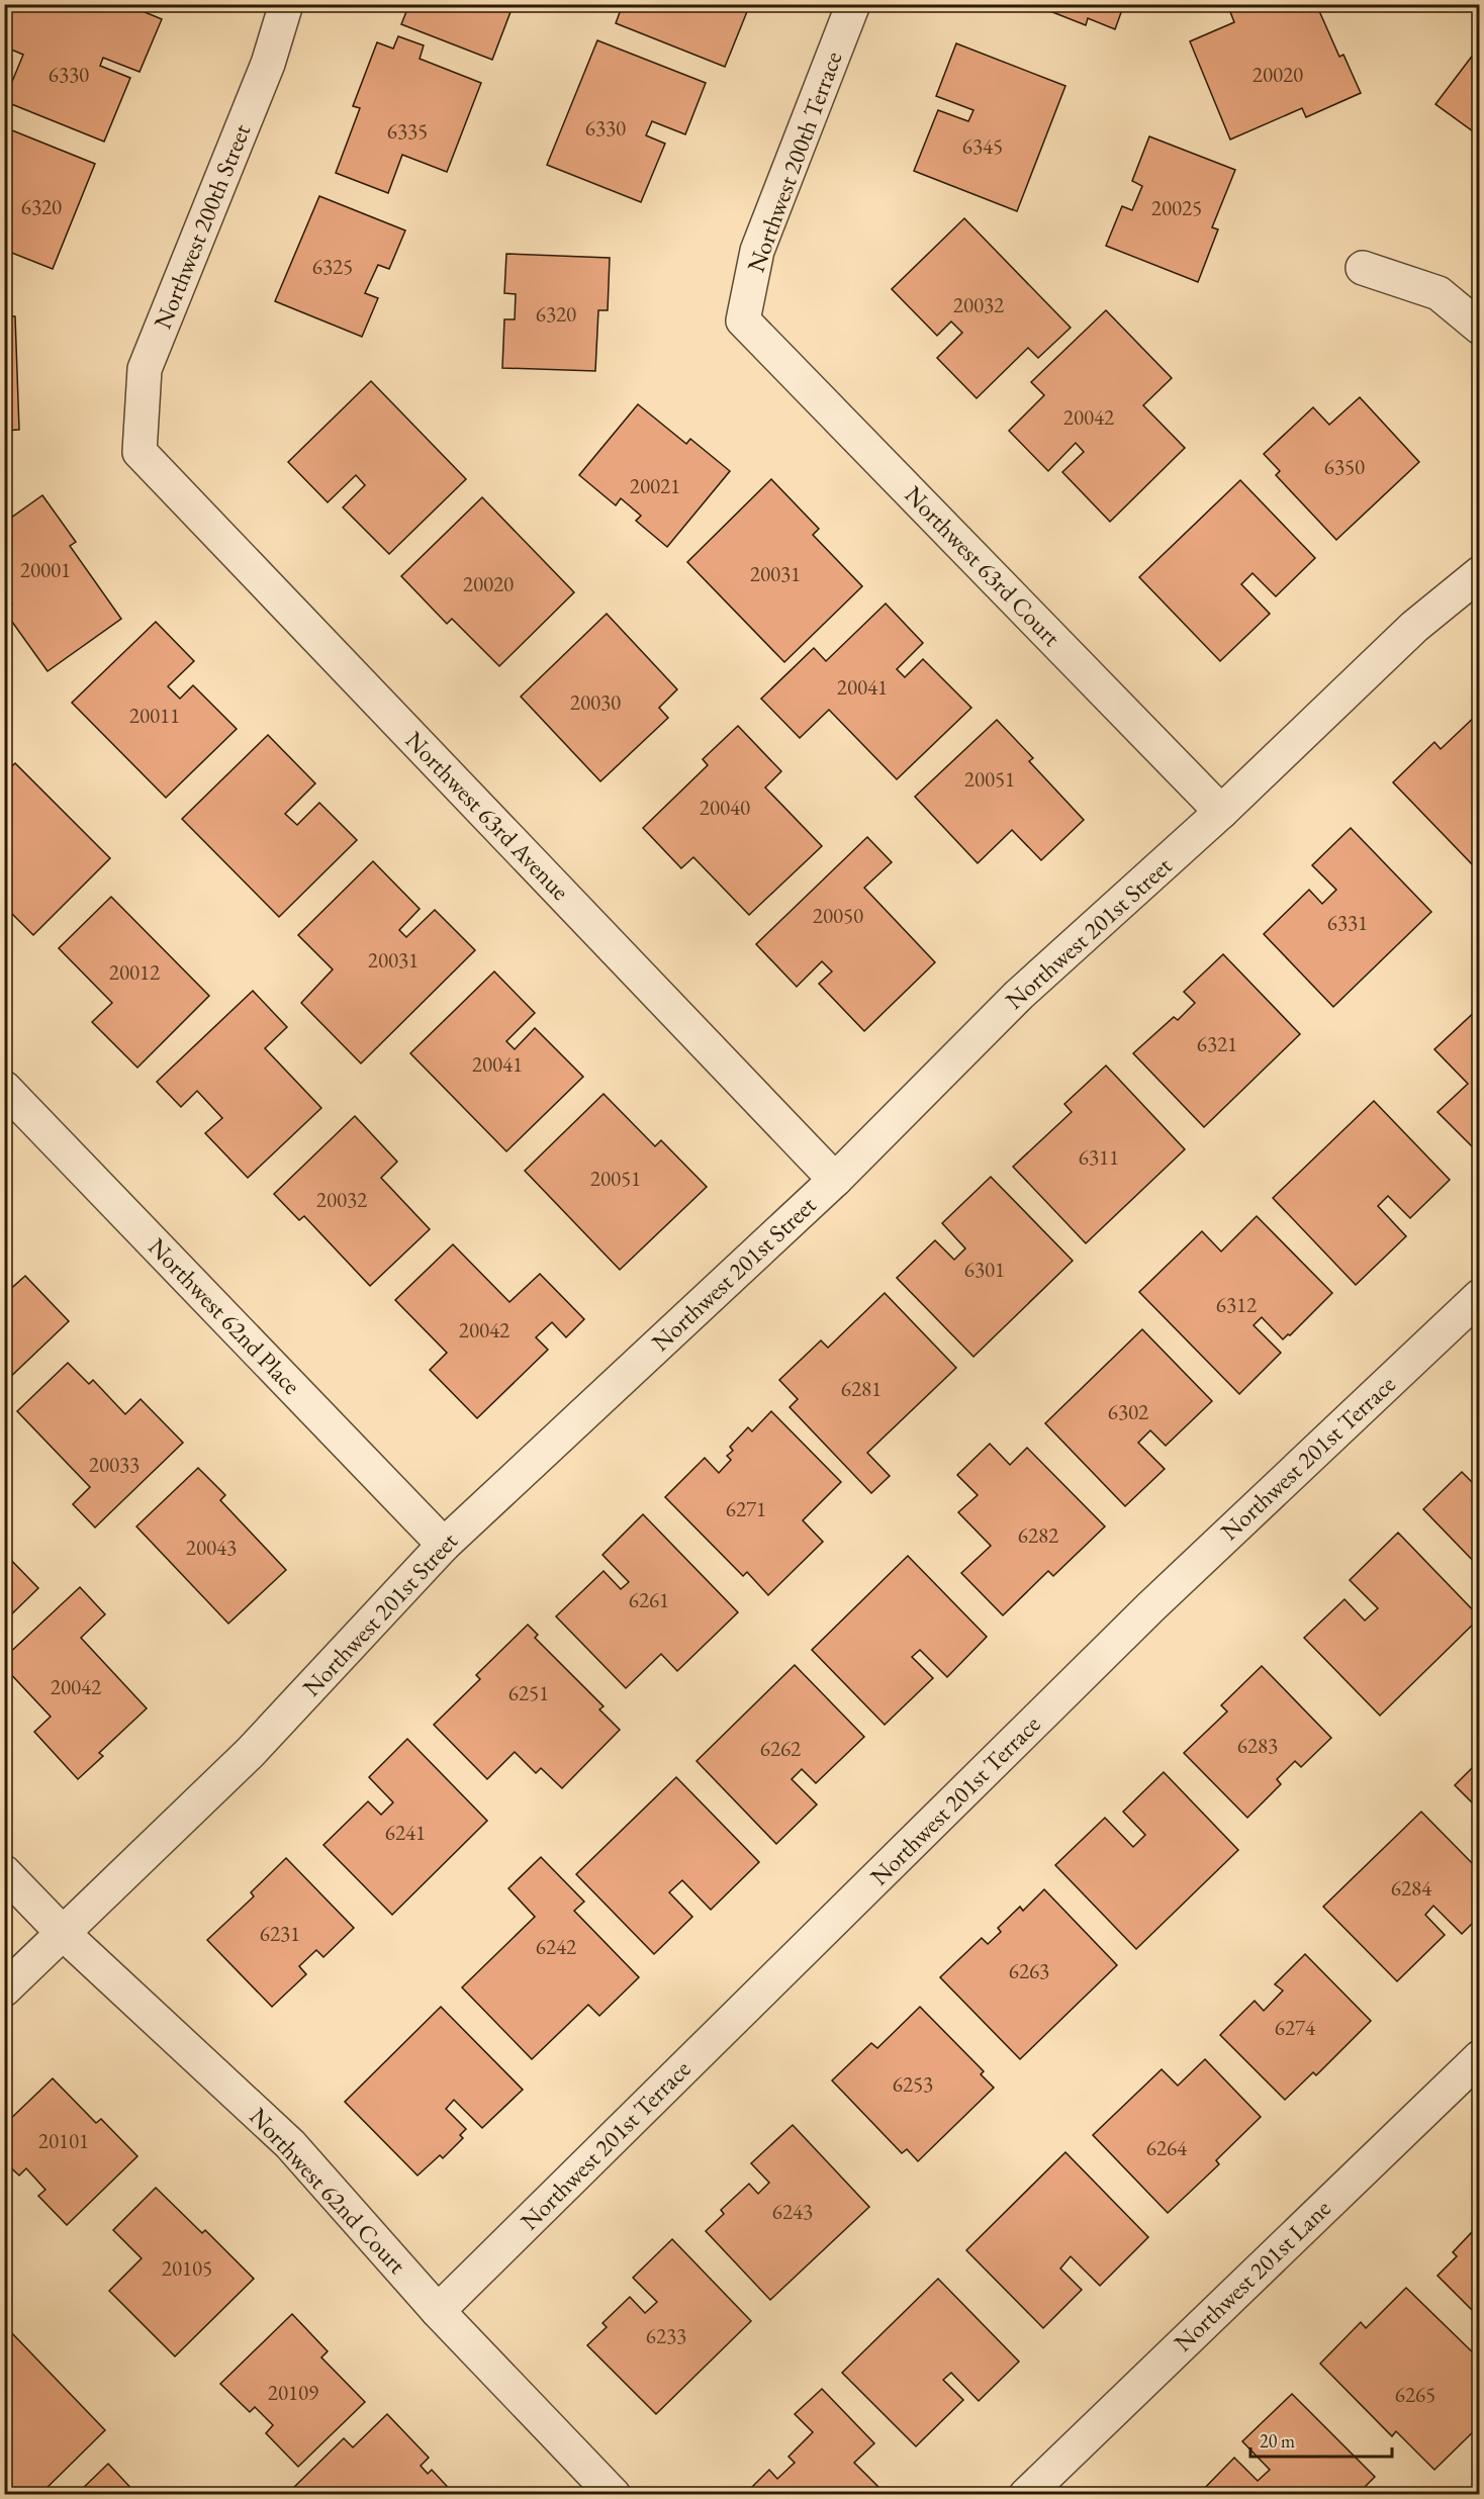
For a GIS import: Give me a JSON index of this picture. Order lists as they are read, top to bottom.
{
  "streets": {
    "street": [
      "Northwest 200th Terrace",
      "Northwest 200th Street",
      "Northwest 63rd Court",
      "Northwest 63rd Avenue",
      "Northwest 201st Street",
      "Northwest 62nd Place",
      "Northwest 201st Terrace",
      "Northwest 62nd Court",
      "Northwest 201st Lane"
    ]
  },
  "crossings": [
    ["Northwest 200th Terrace", "Northwest 63rd Court"],
    ["Northwest 200th Street", "Northwest 63rd Avenue"],
    ["Northwest 63rd Court", "Northwest 201st Street"],
    ["Northwest 63rd Avenue", "Northwest 201st Street"],
    ["Northwest 201st Street", "Northwest 62nd Place"],
    ["Northwest 201st Street", "Northwest 62nd Court"],
    ["Northwest 201st Terrace", "Northwest 62nd Court"]
  ],
  "house_numbers": [
    "6330",
    "20020",
    "6330",
    "6335",
    "6345",
    "6320",
    "20025",
    "6325",
    "20032",
    "6320",
    "20042",
    "6350",
    "20021",
    "20001",
    "20031",
    "20020",
    "20041",
    "20030",
    "20011",
    "20051",
    "20040",
    "20050",
    "6331",
    "20031",
    "20012",
    "6321",
    "20041",
    "6311",
    "20051",
    "20032",
    "6301",
    "6312",
    "20042",
    "6281",
    "6302",
    "20033",
    "6271",
    "6282",
    "20043",
    "6261",
    "20042",
    "6251",
    "6283",
    "6262",
    "6241",
    "6284",
    "6231",
    "6242",
    "6263",
    "6274",
    "6253",
    "20101",
    "6264",
    "6243",
    "20105",
    "6233",
    "20109",
    "6265"
  ],
  "scale_bar": "20 m"
}
